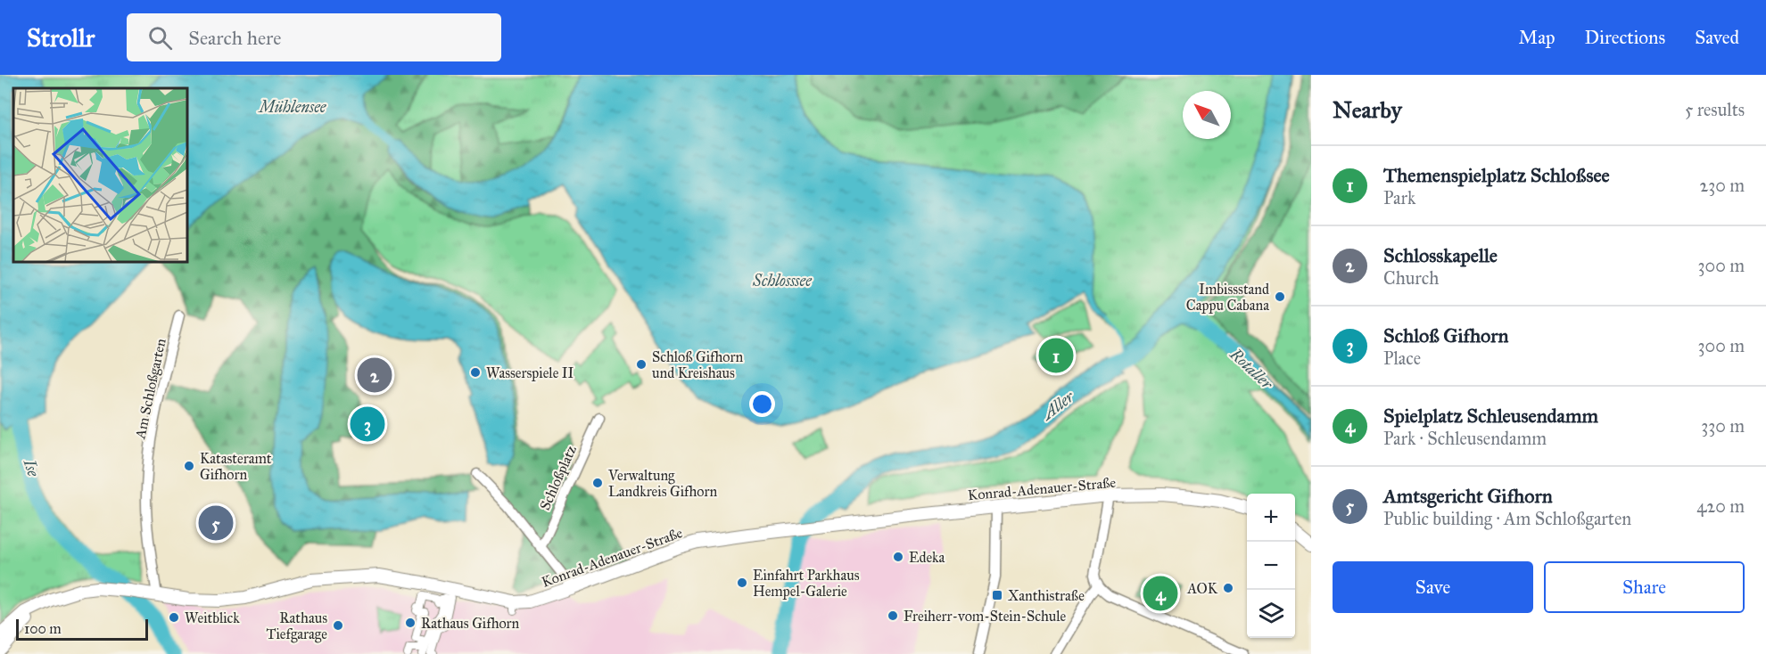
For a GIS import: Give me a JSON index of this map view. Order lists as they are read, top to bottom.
{
  "streets": {
    "street": ["Am Schloßgarten", "Schloßplatz", "Konrad-Adenauer-Straße"]
  },
  "crossings": [
    ["Am Schloßgarten", "Konrad-Adenauer-Straße"]
  ],
  "water": [
    "Mühlensee",
    "Schlosssee",
    "Rotaller",
    "Aller",
    "Ise"
  ],
  "places": {
    "other": [
      "Imbissstand Cappu Cabana",
      "Schloß Gifhorn und Kreishaus",
      "Wasserspiele II",
      "Katasteramt Gifhorn",
      "Verwaltung Landkreis Gifhorn",
      "Edeka",
      "Einfahrt Parkhaus Hempel-Galerie",
      "AOK",
      "Freiherr-vom-Stein-Schule",
      "Weitblick",
      "Rathaus Gifhorn",
      "Rathaus Tiefgarage"
    ],
    "transit": ["Xanthistraße"]
  },
  "scale_bar": "100 m",
  "north": "top left",
  "page": {
    "header": "Strollr",
    "search": "Search here",
    "nav": ["Map", "Directions", "Saved"],
    "heading": ["Nearby", "5 results"],
    "list": [
      {
        "mark": "1",
        "name": "Themenspielplatz Schloßsee",
        "note": "Park",
        "value": "230 m"
      },
      {
        "mark": "2",
        "name": "Schlosskapelle",
        "note": "Church",
        "value": "300 m"
      },
      {
        "mark": "3",
        "name": "Schloß Gifhorn",
        "note": "Place",
        "value": "300 m"
      },
      {
        "mark": "4",
        "name": "Spielplatz Schleusendamm",
        "note": "Park · Schleusendamm",
        "value": "330 m"
      },
      {
        "mark": "5",
        "name": "Amtsgericht Gifhorn",
        "note": "Public building · Am Schloßgarten",
        "value": "420 m"
      }
    ],
    "pins": [
      "1",
      "2",
      "3",
      "5",
      "4"
    ],
    "map_buttons": ["+", "−"],
    "buttons": ["Save", "Share"],
    "scale": "100 m"
  }
}
